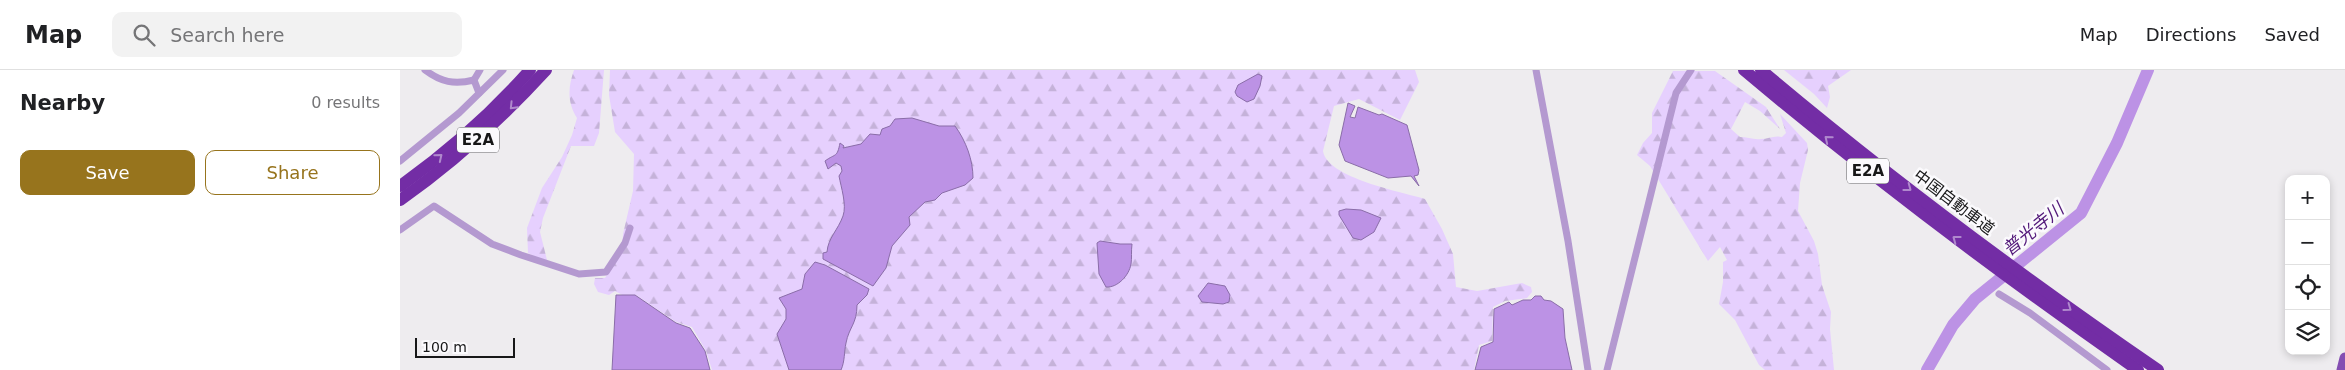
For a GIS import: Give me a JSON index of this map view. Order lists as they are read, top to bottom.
{
  "streets": {
    "highway": ["E2A", "中国自動車道"]
  },
  "water": ["普光寺川"],
  "scale_bar": "100 m",
  "page": {
    "header": "Map",
    "search": "Search here",
    "nav": ["Map", "Directions", "Saved"],
    "heading": ["Nearby", "0 results"],
    "buttons": ["Save", "Share"],
    "map_buttons": ["+", "−"],
    "scale": "100 m"
  }
}
